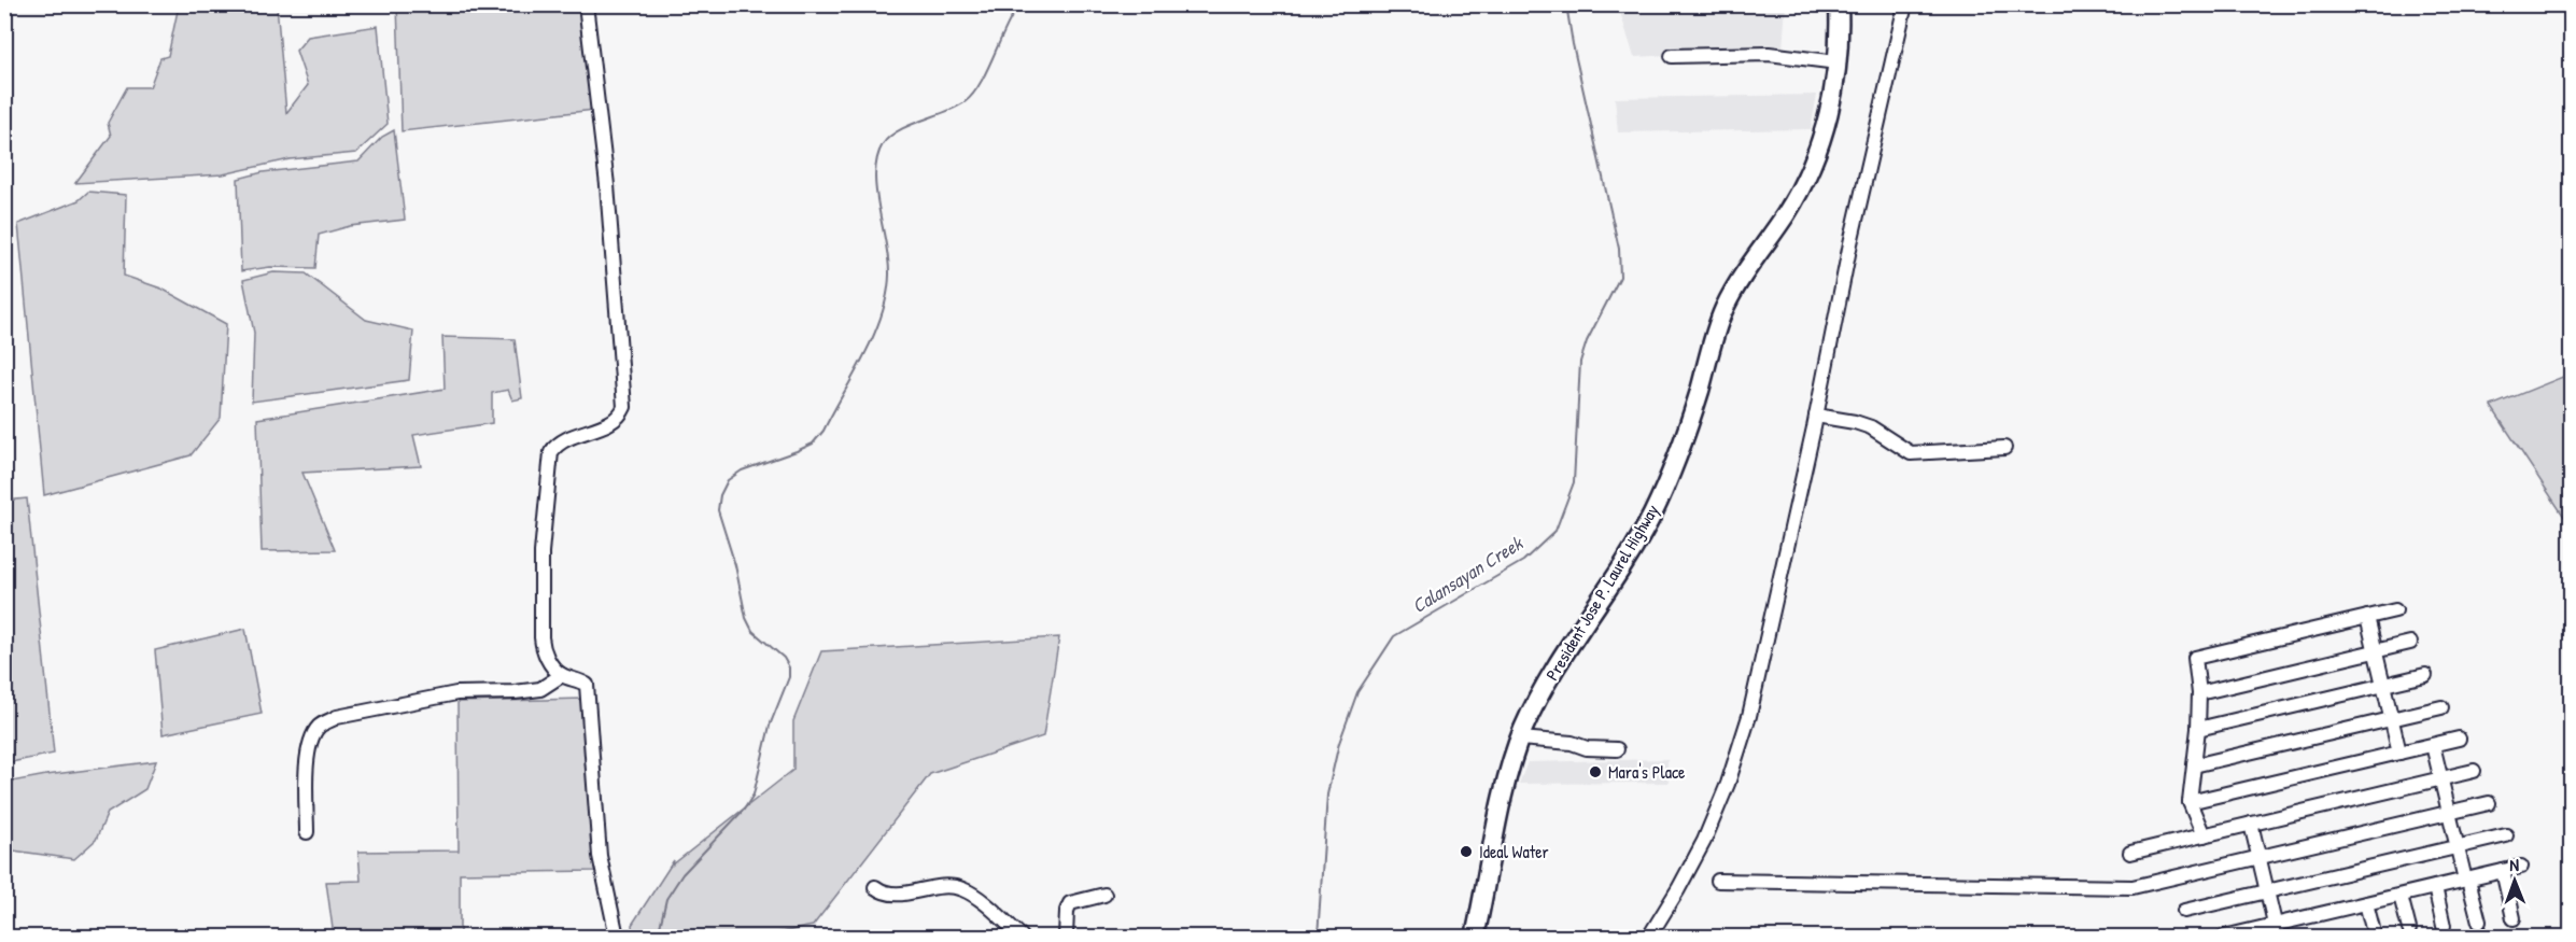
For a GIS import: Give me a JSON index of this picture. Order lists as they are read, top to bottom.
{
  "streets": {
    "highway": ["President Jose P. Laurel Highway"]
  },
  "water": ["Calansayan Creek"],
  "places": ["Mara's Place", "Ideal Water"],
  "north": "top"
}
